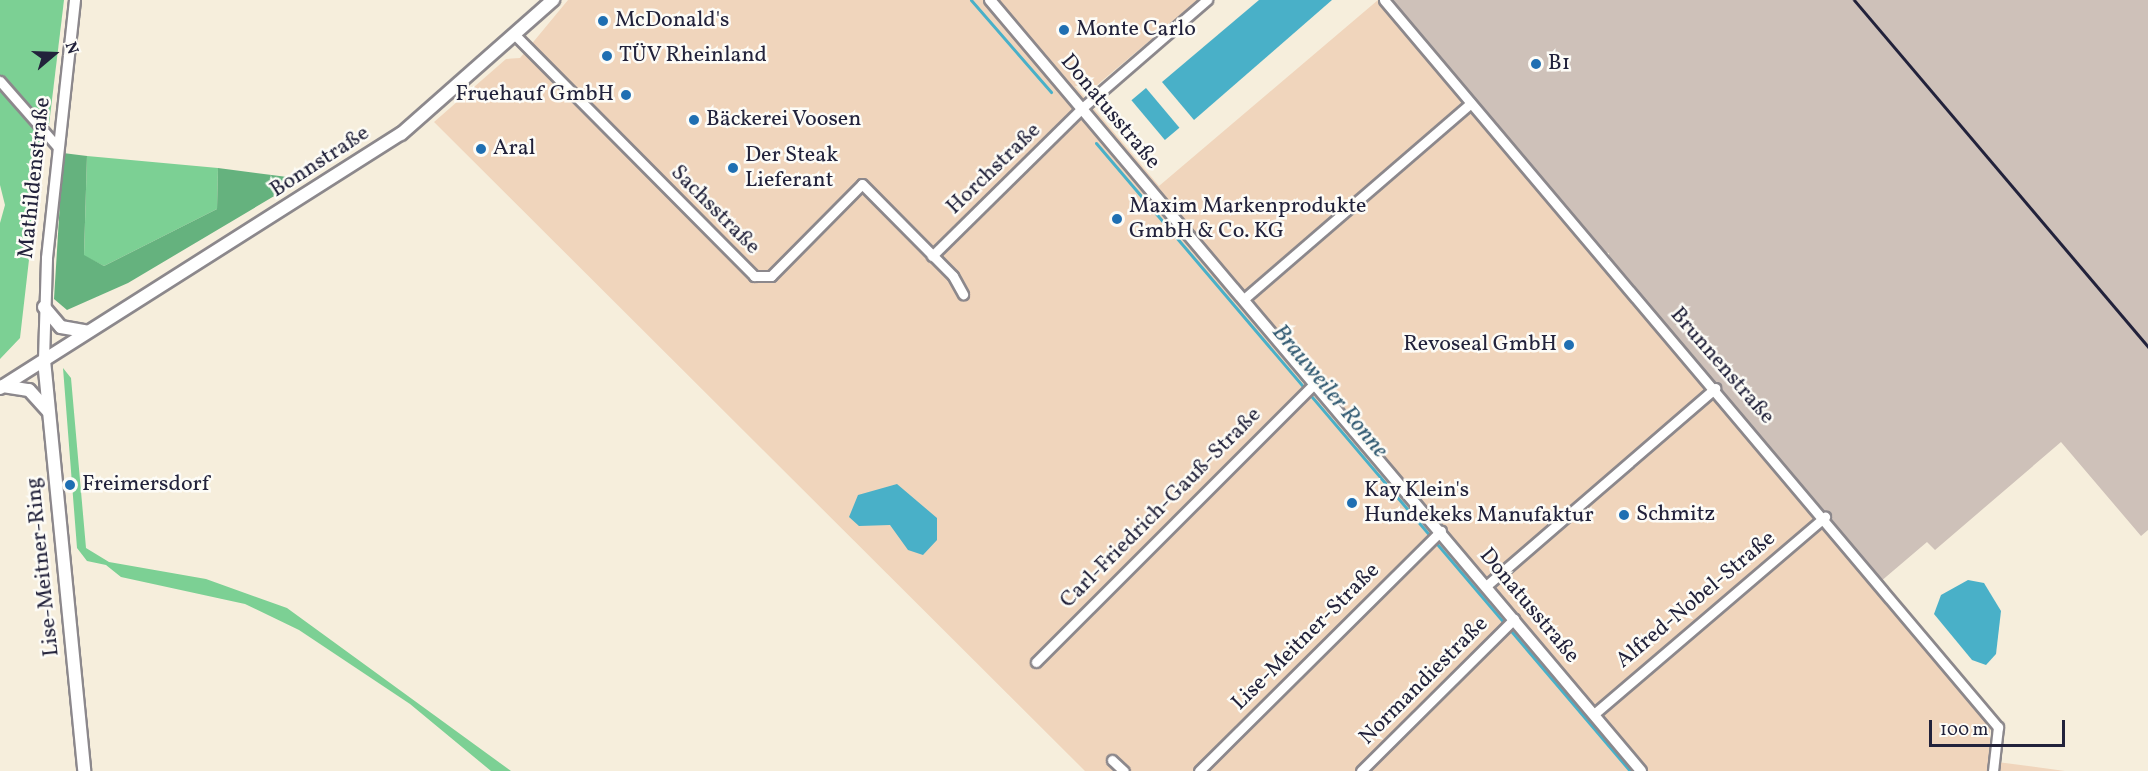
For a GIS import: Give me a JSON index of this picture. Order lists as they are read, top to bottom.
{
  "streets": {
    "main road": ["Bonnstraße", "Lise-Meitner-Ring"],
    "street": [
      "Donatusstraße",
      "Horchstraße",
      "Mathildenstraße",
      "Sachsstraße",
      "Brunnenstraße",
      "Carl-Friedrich-Gauß-Straße",
      "Alfred-Nobel-Straße",
      "Lise-Meitner-Straße",
      "Normandiestraße"
    ]
  },
  "crossings": [
    ["Donatusstraße", "Horchstraße"],
    ["Donatusstraße", "Carl-Friedrich-Gauß-Straße"],
    ["Donatusstraße", "Alfred-Nobel-Straße"],
    ["Donatusstraße", "Lise-Meitner-Straße"],
    ["Donatusstraße", "Normandiestraße"],
    ["Bonnstraße", "Mathildenstraße"],
    ["Bonnstraße", "Sachsstraße"],
    ["Bonnstraße", "Lise-Meitner-Ring"],
    ["Horchstraße", "Sachsstraße"],
    ["Mathildenstraße", "Lise-Meitner-Ring"],
    ["Brunnenstraße", "Alfred-Nobel-Straße"]
  ],
  "water": ["Brauweiler Ronne"],
  "places": [
    "McDonald's",
    "Monte Carlo",
    "TÜV Rheinland",
    "B1",
    "Fruehauf GmbH",
    "Bäckerei Voosen",
    "Aral",
    "Der Steak Lieferant",
    "Maxim Markenprodukte GmbH & Co. KG",
    "Revoseal GmbH",
    "Freimersdorf",
    "Kay Klein's Hundekeks Manufaktur",
    "Schmitz"
  ],
  "scale_bar": "100 m",
  "north": "right"
}
